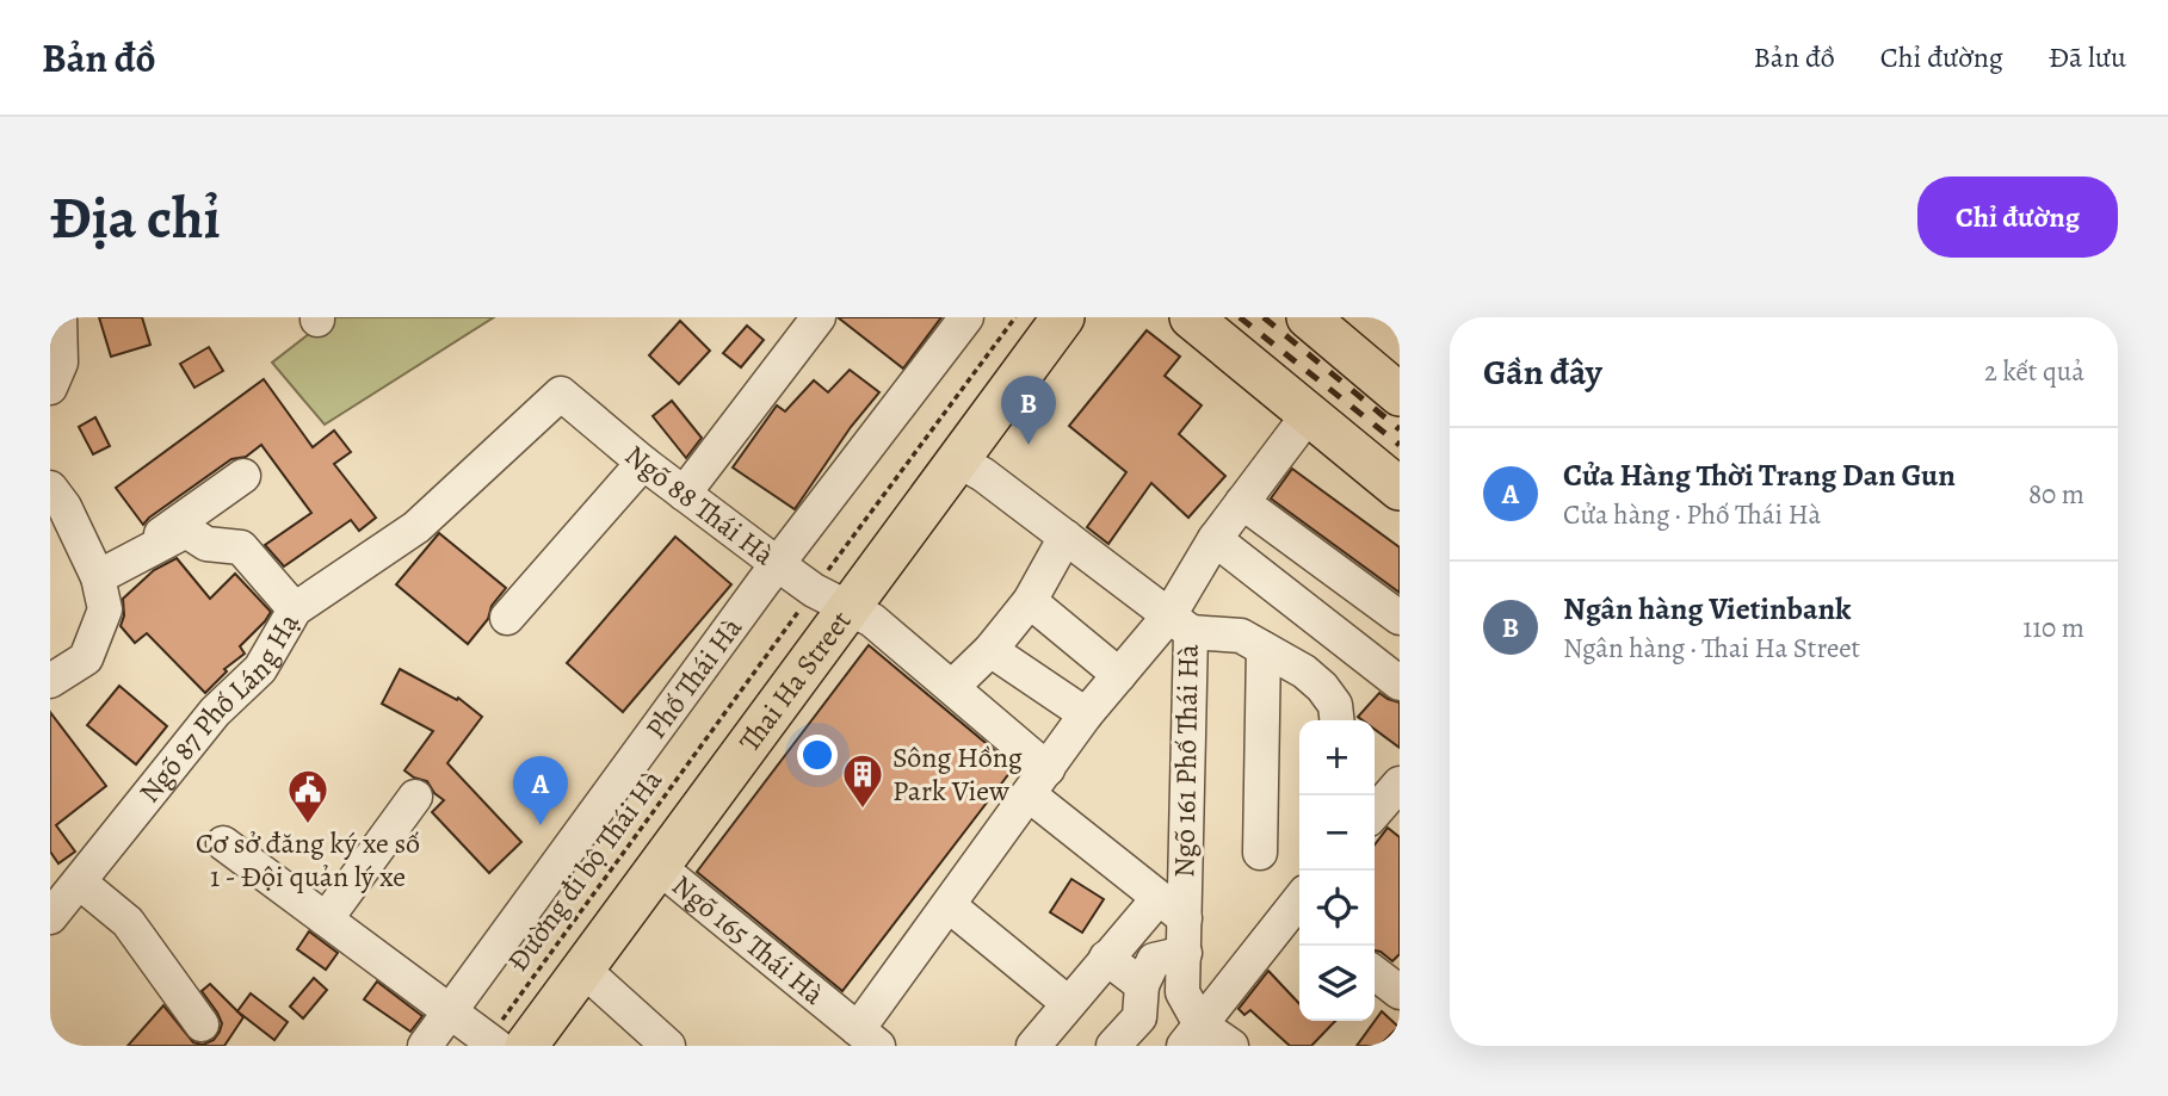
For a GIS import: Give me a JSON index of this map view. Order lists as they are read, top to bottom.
{
  "streets": {
    "main road": ["Thai Ha Street"],
    "street": [
      "Ngõ 88 Thái Hà",
      "Phố Thái Hà",
      "Ngõ 87 Phố Láng Hạ",
      "Ngõ 161 Phố Thái Hà",
      "Ngõ 165 Thái Hà"
    ],
    "path": ["Đường đi bộ Thái Hà"]
  },
  "crossings": [
    ["Ngõ 88 Thái Hà", "Phố Thái Hà"],
    ["Ngõ 88 Thái Hà", "Thai Ha Street"],
    ["Ngõ 88 Thái Hà", "Ngõ 87 Phố Láng Hạ"],
    ["Ngõ 88 Thái Hà", "Ngõ 161 Phố Thái Hà"],
    ["Ngõ 88 Thái Hà", "Đường đi bộ Thái Hà"],
    ["Thai Ha Street", "Ngõ 161 Phố Thái Hà"],
    ["Thai Ha Street", "Đường đi bộ Thái Hà"],
    ["Thai Ha Street", "Ngõ 165 Thái Hà"]
  ],
  "places": {
    "building": ["Sông Hồng Park View"],
    "public building": ["Cơ sở đăng ký xe số 1 - Đội quản lý xe"]
  },
  "page": {
    "header": "Bản đồ",
    "nav": ["Bản đồ", "Chỉ đường", "Đã lưu"],
    "buttons": "Chỉ đường",
    "title": "Địa chỉ",
    "heading": ["Gần đây", "2 kết quả"],
    "pins": ["B", "A"],
    "list": [
      {
        "mark": "A",
        "name": "Cửa Hàng Thời Trang Dan Gun",
        "note": "Cửa hàng · Phố Thái Hà",
        "value": "80 m"
      },
      {
        "mark": "B",
        "name": "Ngân hàng Vietinbank",
        "note": "Ngân hàng · Thai Ha Street",
        "value": "110 m"
      }
    ],
    "map_buttons": ["+", "−"]
  }
}
